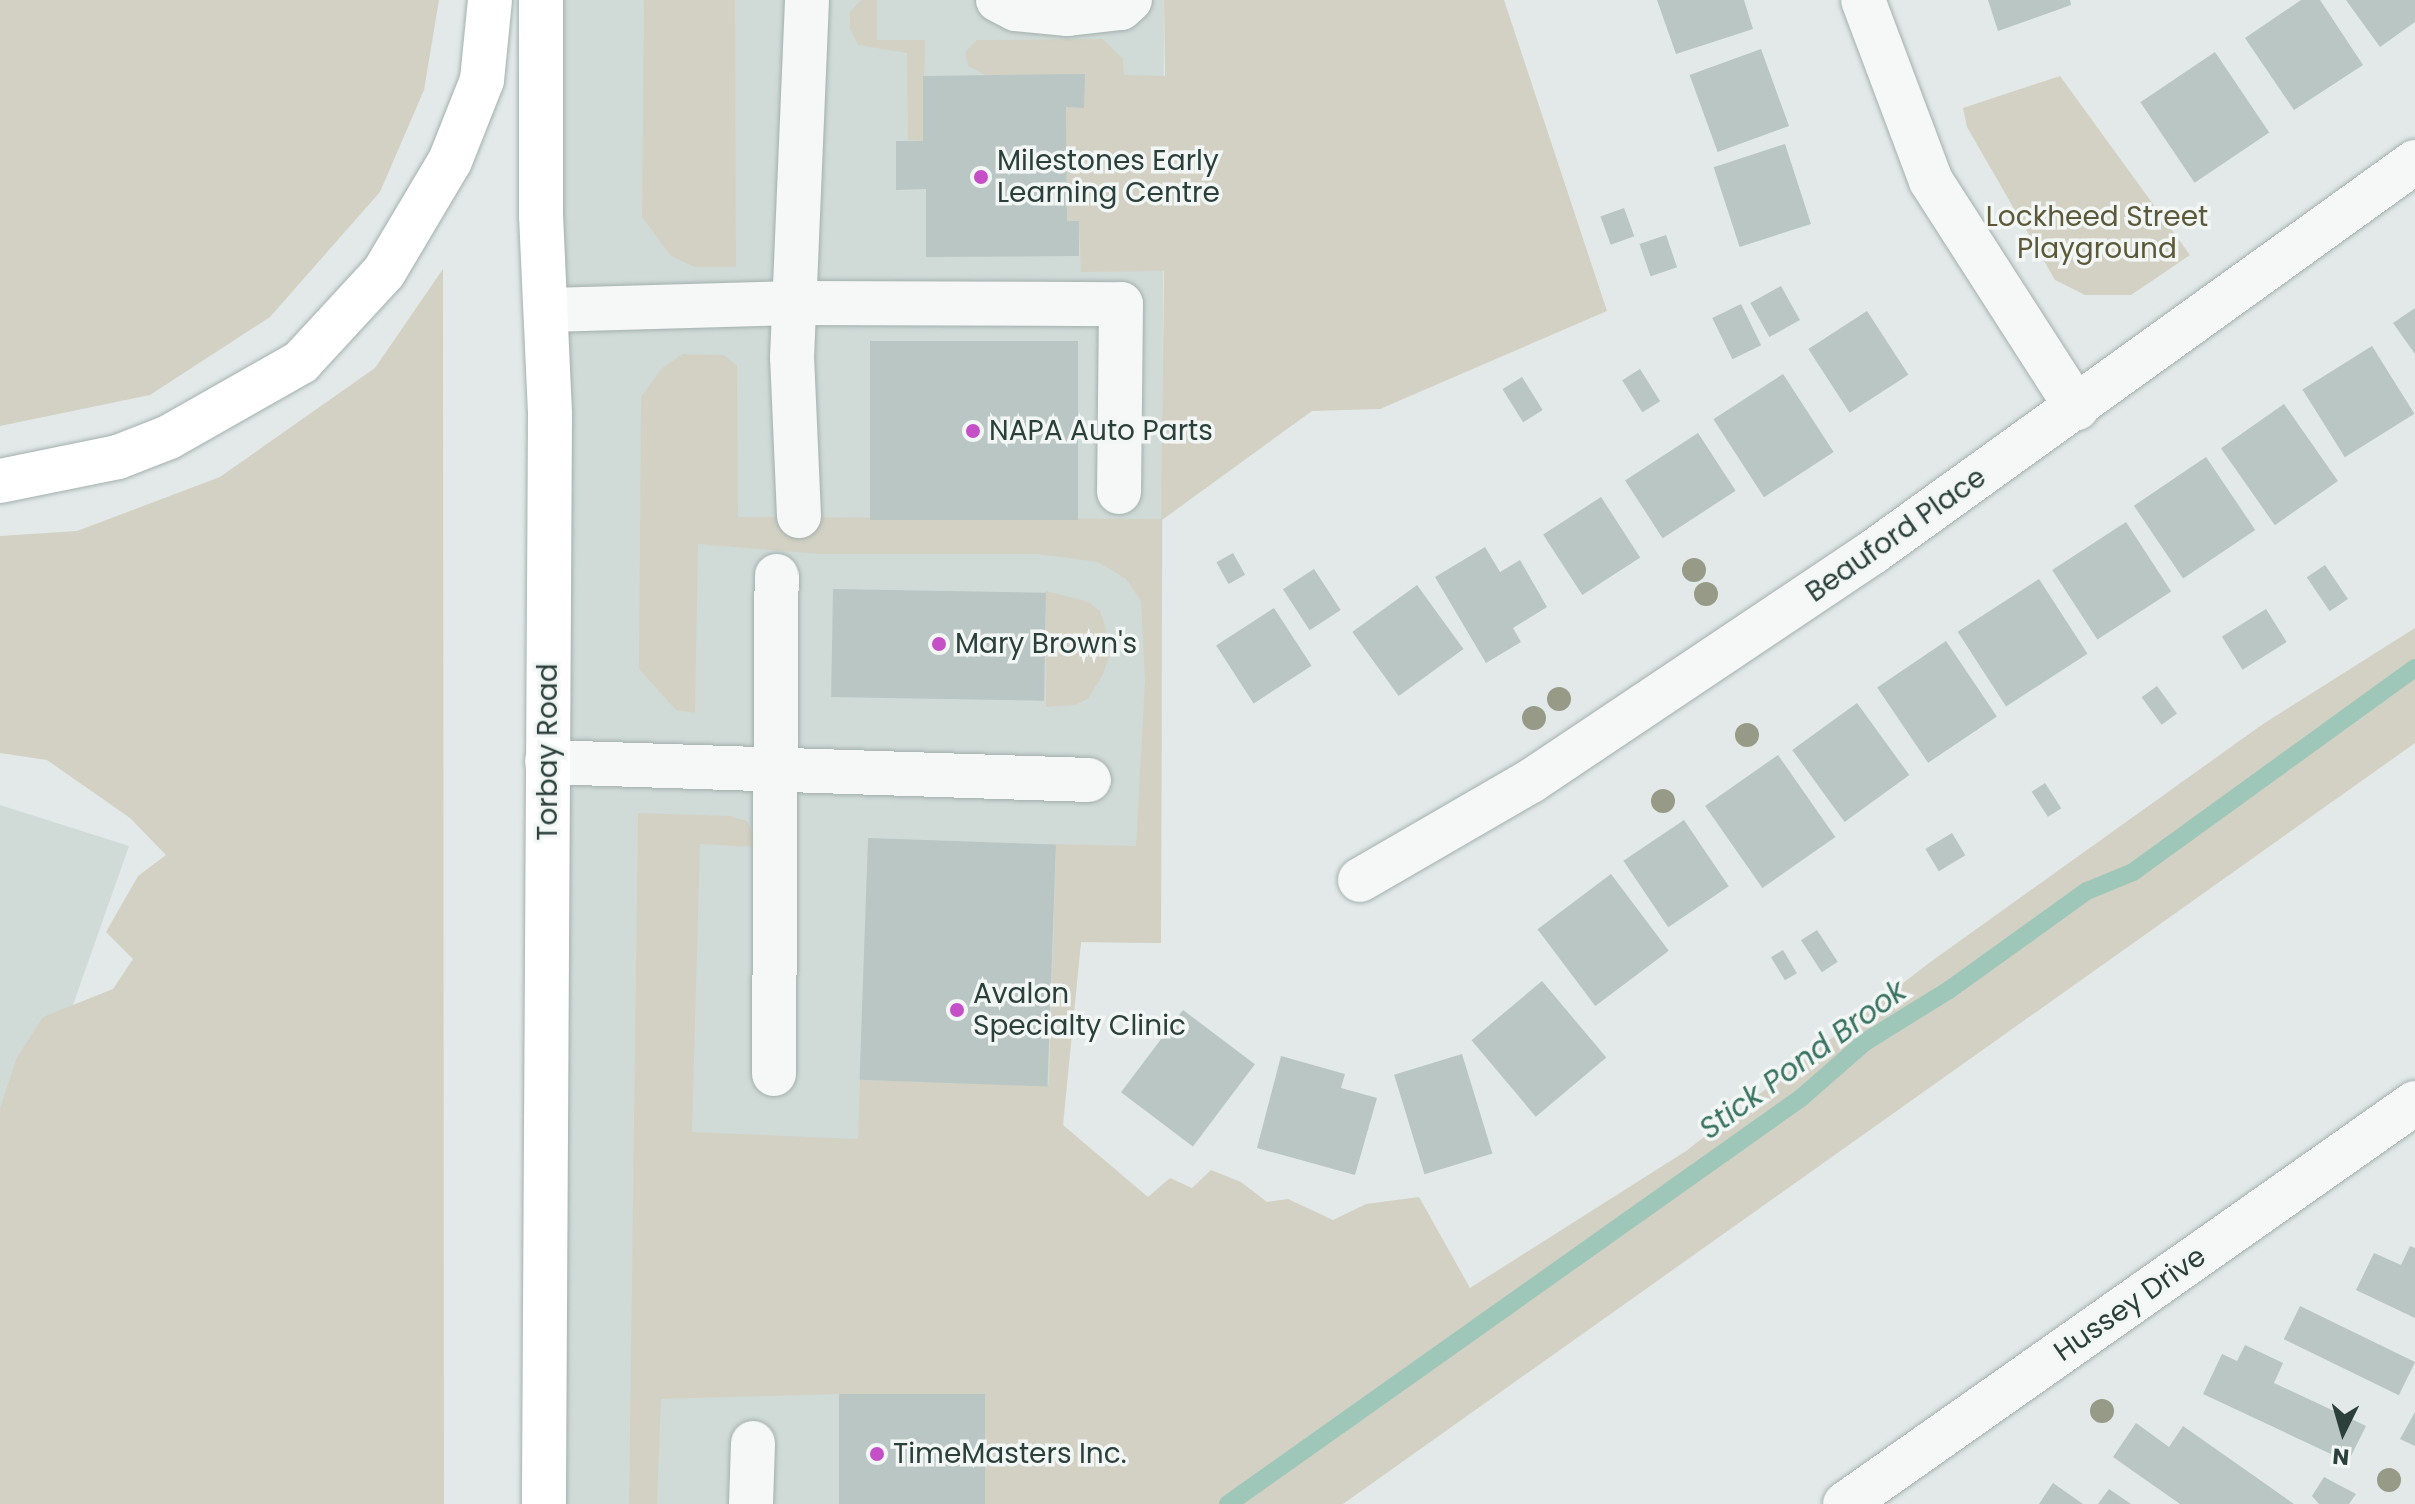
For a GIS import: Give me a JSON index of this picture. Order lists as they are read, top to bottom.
{
  "streets": {
    "main road": ["Torbay Road"],
    "street": ["Beauford Place", "Hussey Drive"]
  },
  "water": ["Stick Pond Brook"],
  "parks": ["Lockheed Street Playground"],
  "places": [
    "Milestones Early Learning Centre",
    "NAPA Auto Parts",
    "Mary Brown's",
    "Avalon Specialty Clinic",
    "TimeMasters Inc."
  ],
  "north": "bottom"
}
